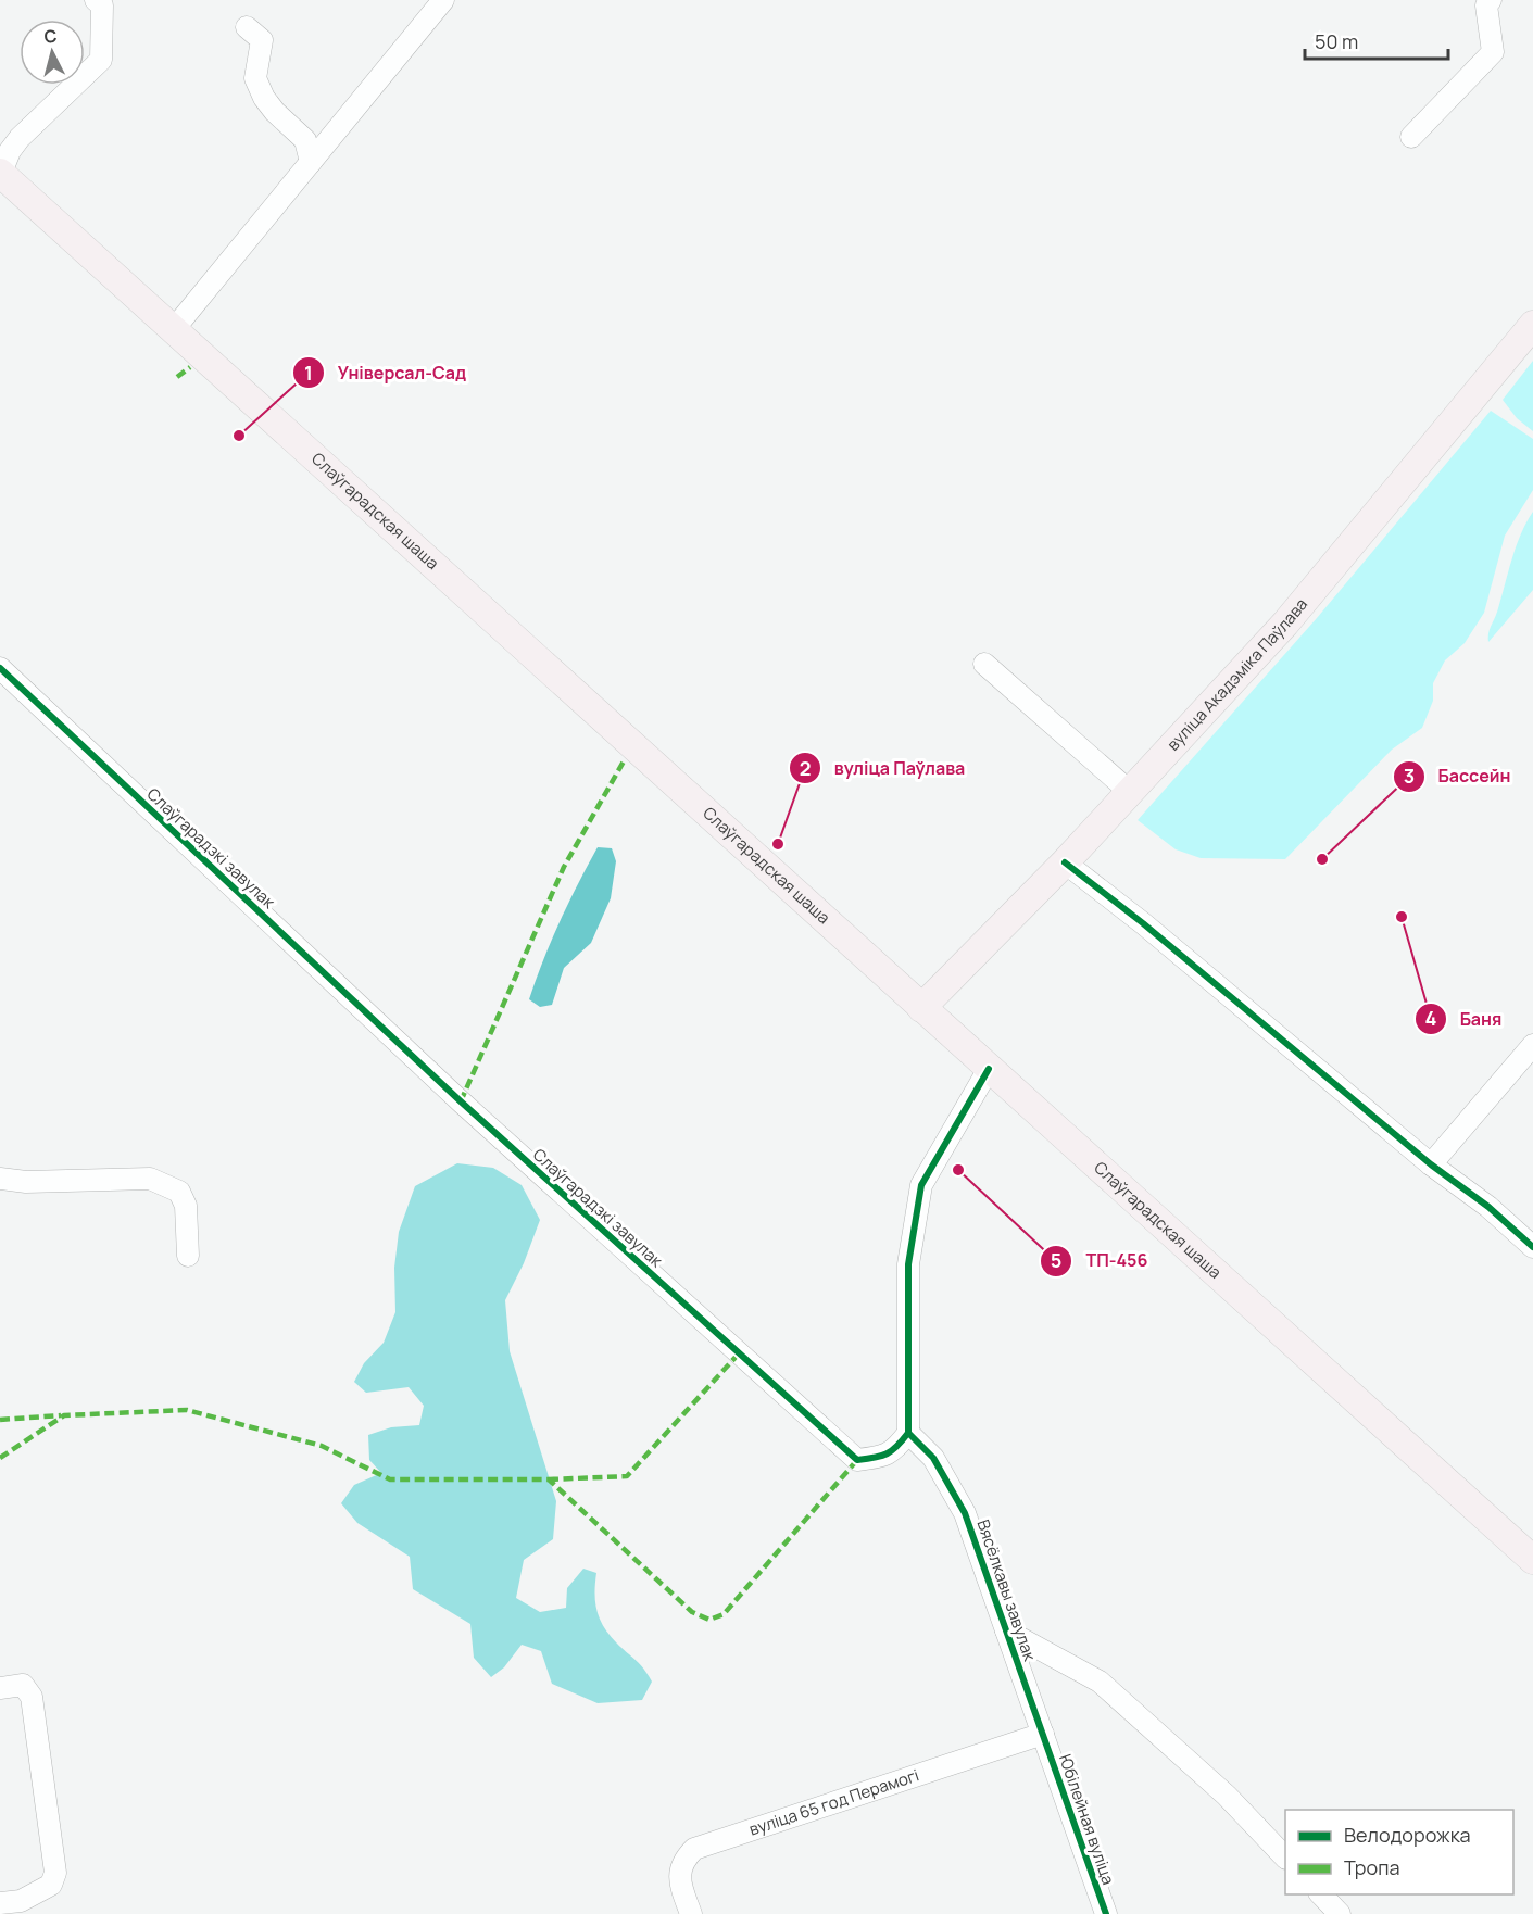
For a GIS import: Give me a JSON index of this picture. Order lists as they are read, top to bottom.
{
  "streets": {
    "main road": ["Слаўгарадская шаша", "вуліца Акадэміка Паўлава"],
    "street": [
      "Слаўгарадзкі завулак",
      "Вясёлкавы завулак",
      "вуліца 65 год Перамогі",
      "Юбілейная вуліца"
    ]
  },
  "crossings": [
    ["Слаўгарадская шаша", "вуліца Акадэміка Паўлава"],
    ["Слаўгарадзкі завулак", "Вясёлкавы завулак"],
    ["Вясёлкавы завулак", "вуліца 65 год Перамогі"],
    ["Вясёлкавы завулак", "Юбілейная вуліца"],
    ["вуліца 65 год Перамогі", "Юбілейная вуліца"]
  ],
  "places": [
    "Універсал-Сад",
    "вуліца Паўлава",
    "Бассейн",
    "Баня",
    "ТП-456"
  ],
  "legend": ["Велодорожка", "Тропа"],
  "scale_bar": "50 m",
  "north": "top"
}
